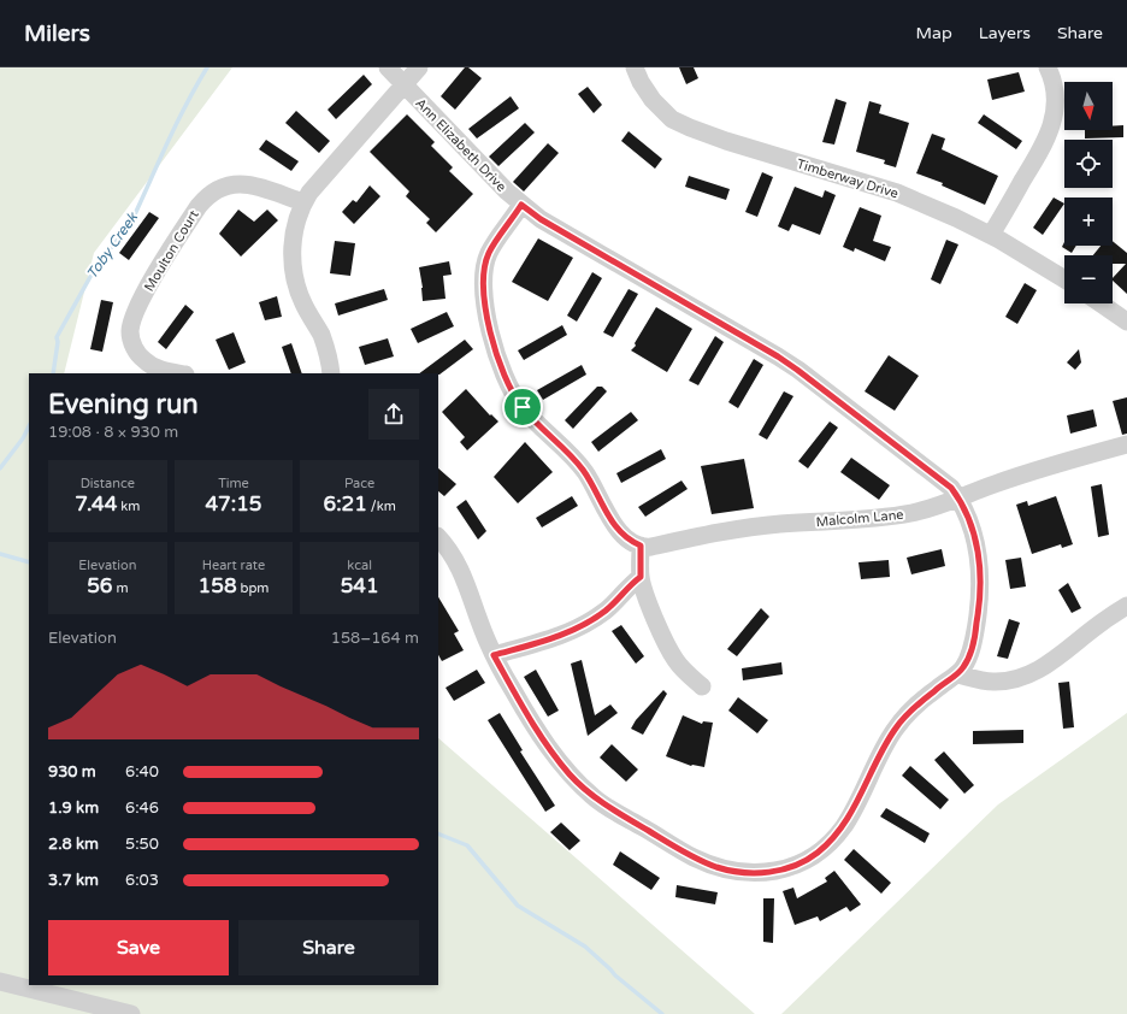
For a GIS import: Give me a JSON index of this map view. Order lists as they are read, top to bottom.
{
  "streets": {
    "street": [
      "Ann Elizabeth Drive",
      "Timberway Drive",
      "Moulton Court",
      "Malcolm Lane"
    ]
  },
  "crossings": [
    ["Ann Elizabeth Drive", "Malcolm Lane"]
  ],
  "water": ["Toby Creek"],
  "north": "bottom",
  "page": {
    "header": "Milers",
    "nav": ["Map", "Layers", "Share"],
    "map_buttons": ["+", "−"],
    "heading": ["Evening run", "19:08 · 8 × 930 m"],
    "stats": [
      ["Distance", "7.44 km"],
      ["Time", "47:15"],
      ["Pace", "6:21 /km"],
      ["Elevation", "56 m"],
      ["Heart rate", "158 bpm"],
      ["kcal", "541"]
    ],
    "chart": ["Elevation", "158–164 m"],
    "list": [
      {
        "name": "930 m",
        "note": "6:40"
      },
      {
        "name": "1.9 km",
        "note": "6:46"
      },
      {
        "name": "2.8 km",
        "note": "5:50"
      },
      {
        "name": "3.7 km",
        "note": "6:03"
      }
    ],
    "buttons": ["Save", "Share"]
  }
}
